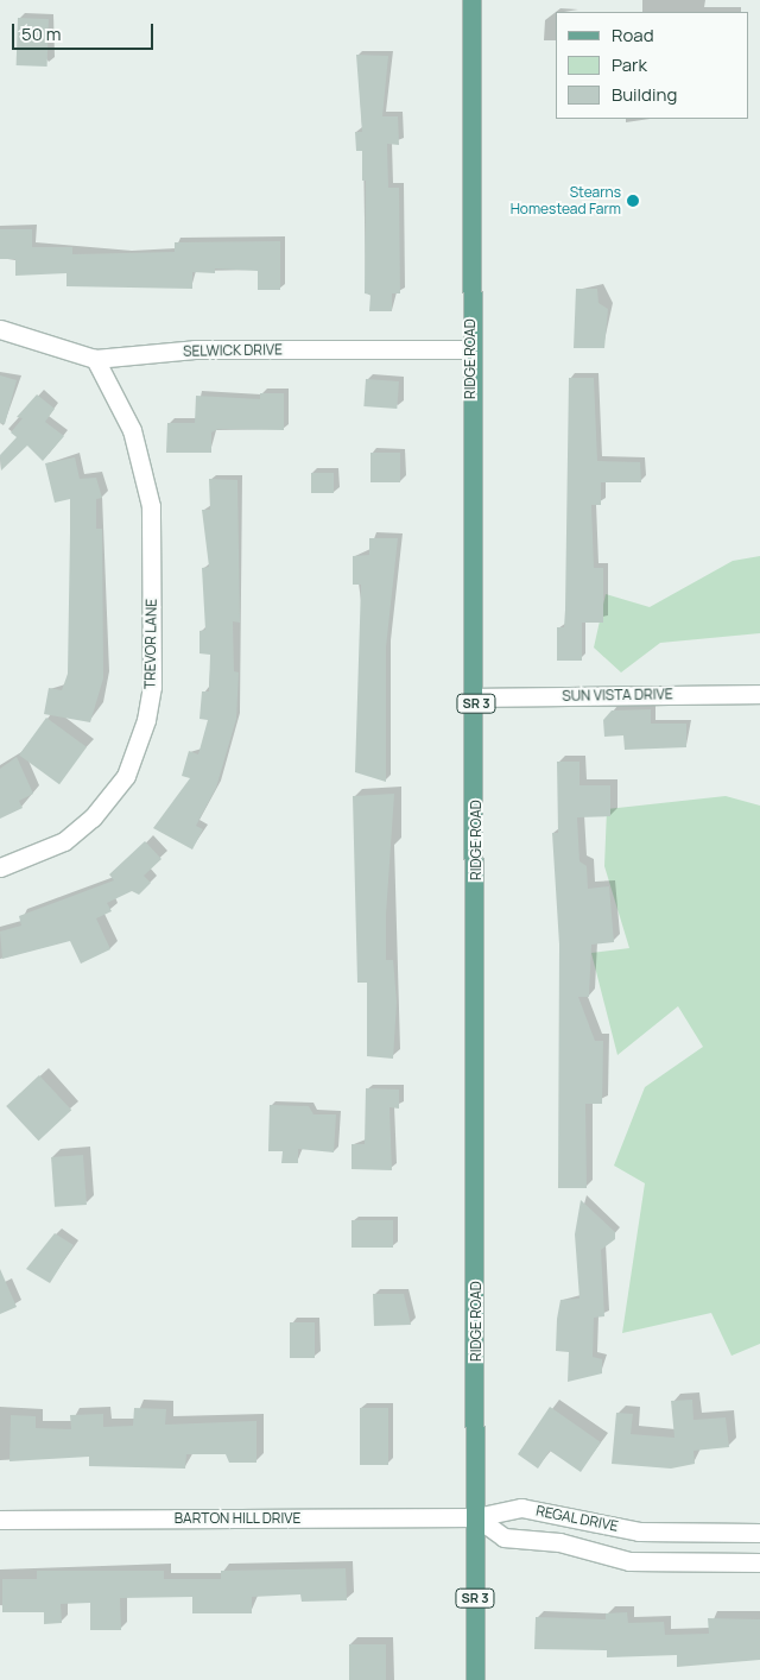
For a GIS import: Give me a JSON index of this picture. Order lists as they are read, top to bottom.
{
  "streets": {
    "main road": ["RIDGE ROAD", "SR 3"],
    "street": [
      "SELWICK DRIVE",
      "TREVOR LANE",
      "SUN VISTA DRIVE",
      "BARTON HILL DRIVE",
      "REGAL DRIVE"
    ]
  },
  "crossings": [
    ["SELWICK DRIVE", "RIDGE ROAD"],
    ["SELWICK DRIVE", "TREVOR LANE"],
    ["RIDGE ROAD", "SUN VISTA DRIVE"],
    ["RIDGE ROAD", "BARTON HILL DRIVE"],
    ["RIDGE ROAD", "REGAL DRIVE"],
    ["BARTON HILL DRIVE", "REGAL DRIVE"]
  ],
  "places": ["Stearns Homestead Farm"],
  "legend": ["Road", "Park", "Building"],
  "scale_bar": "50 m"
}
